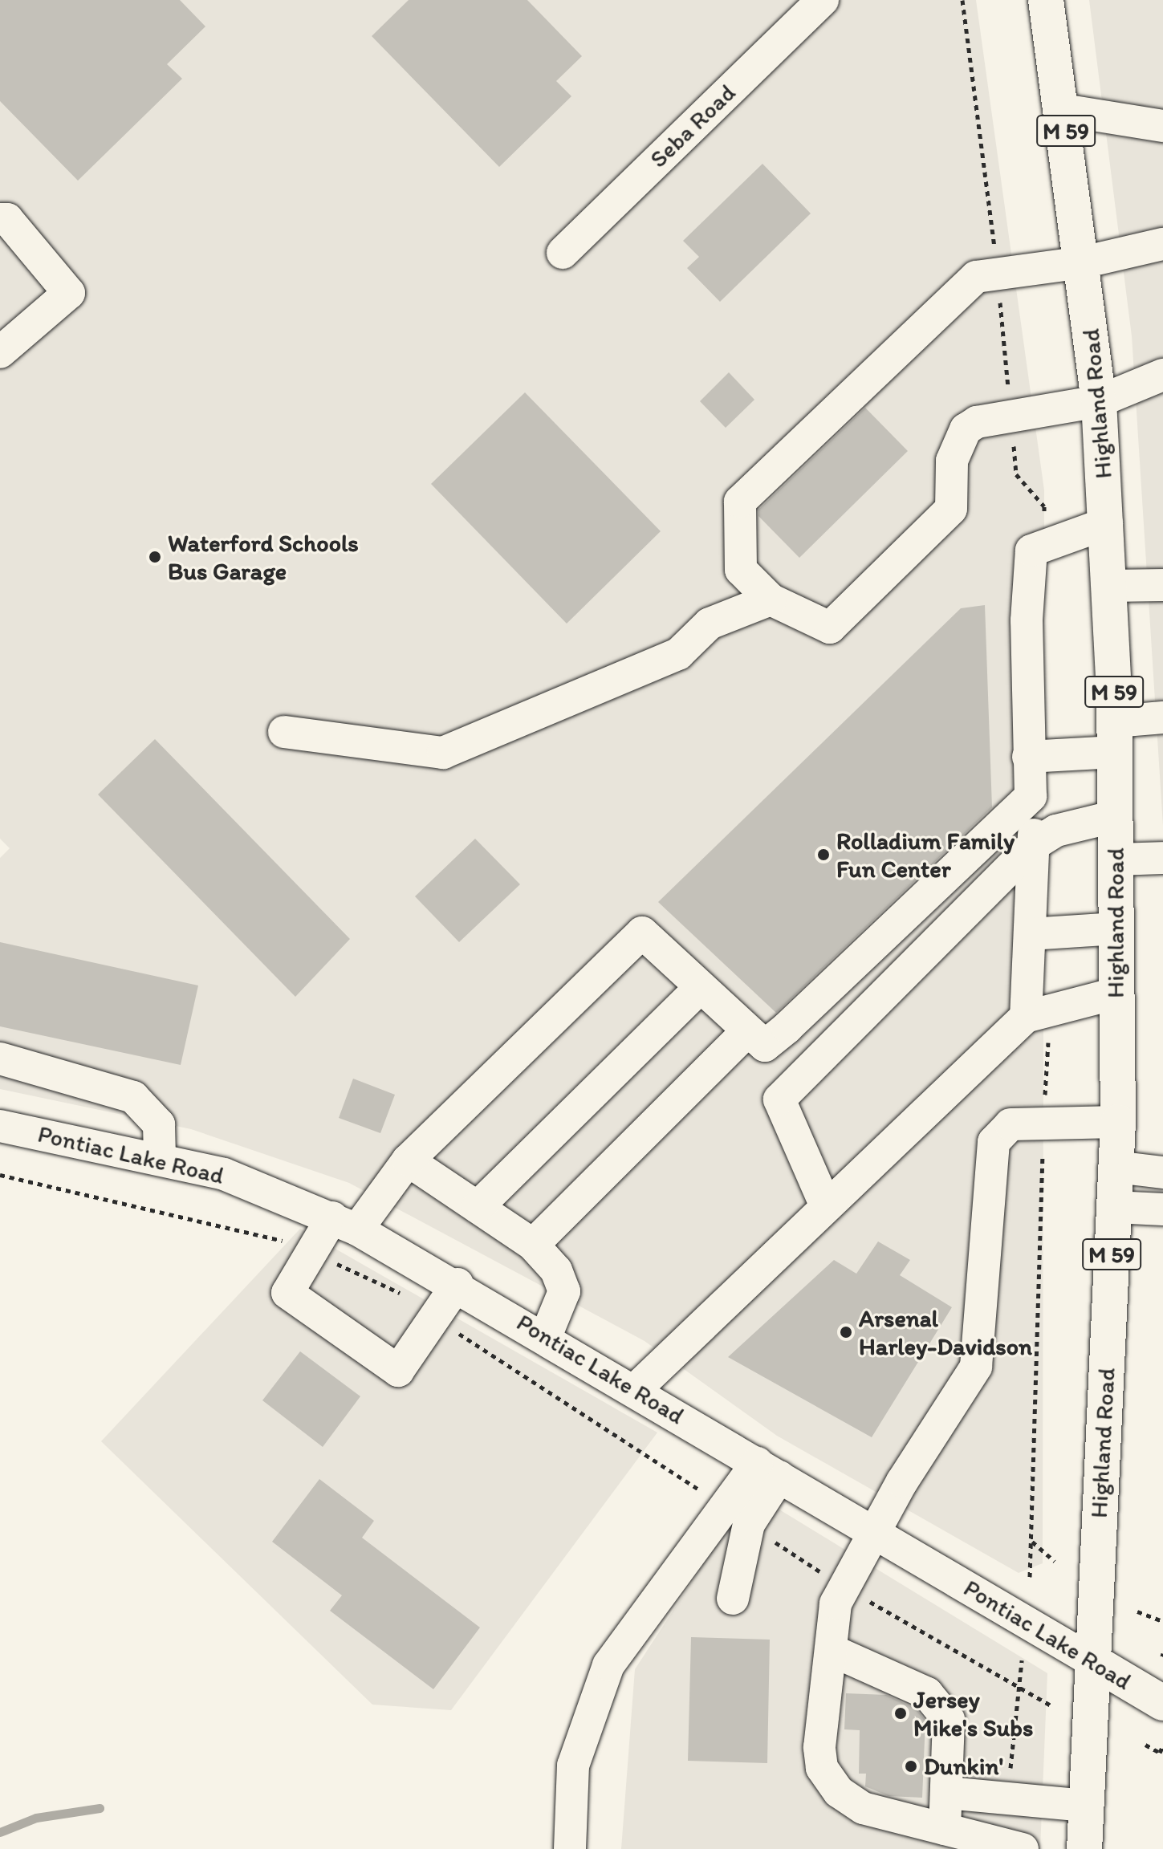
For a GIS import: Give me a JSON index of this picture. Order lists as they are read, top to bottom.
{
  "streets": {
    "main road": ["M 59", "Highland Road", "Pontiac Lake Road"],
    "street": ["Seba Road"]
  },
  "crossings": [
    ["Highland Road", "Pontiac Lake Road"]
  ],
  "places": [
    "Waterford Schools Bus Garage",
    "Rolladium Family Fun Center",
    "Arsenal Harley-Davidson",
    "Jersey Mike's Subs",
    "Dunkin'"
  ]
}
